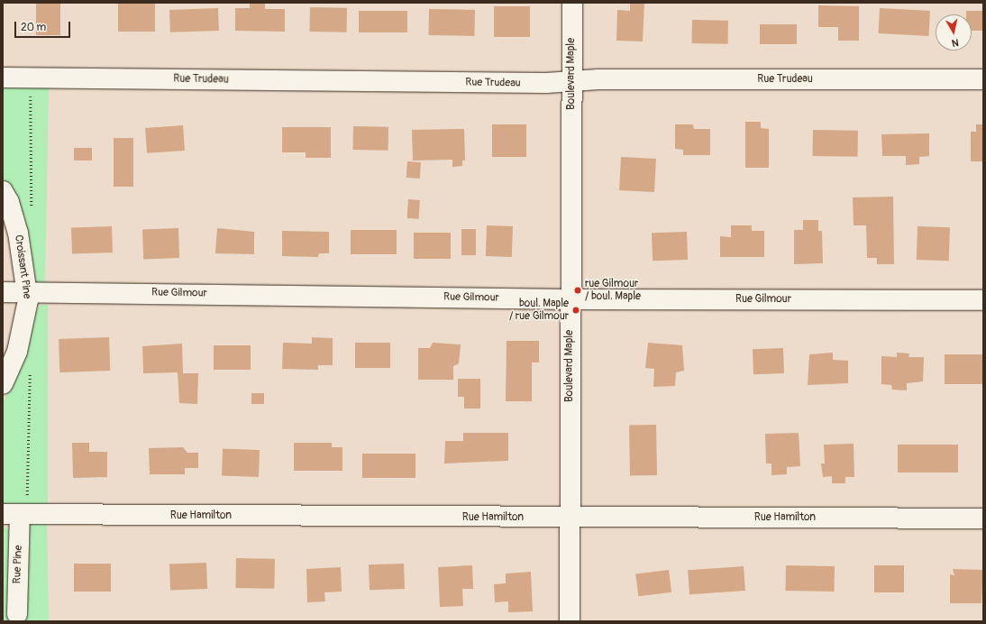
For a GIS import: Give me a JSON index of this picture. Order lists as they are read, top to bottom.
{
  "streets": {
    "street": [
      "Boulevard Maple",
      "Rue Trudeau",
      "Croissant Pine",
      "Rue Gilmour",
      "Rue Hamilton",
      "Rue Pine"
    ]
  },
  "crossings": [
    ["Boulevard Maple", "Rue Trudeau"],
    ["Boulevard Maple", "Rue Gilmour"],
    ["Boulevard Maple", "Rue Hamilton"],
    ["Croissant Pine", "Rue Gilmour"],
    ["Rue Hamilton", "Rue Pine"]
  ],
  "places": ["rue Gilmour / boul. Maple", "boul. Maple / rue Gilmour"],
  "scale_bar": "20 m",
  "north": "bottom"
}
